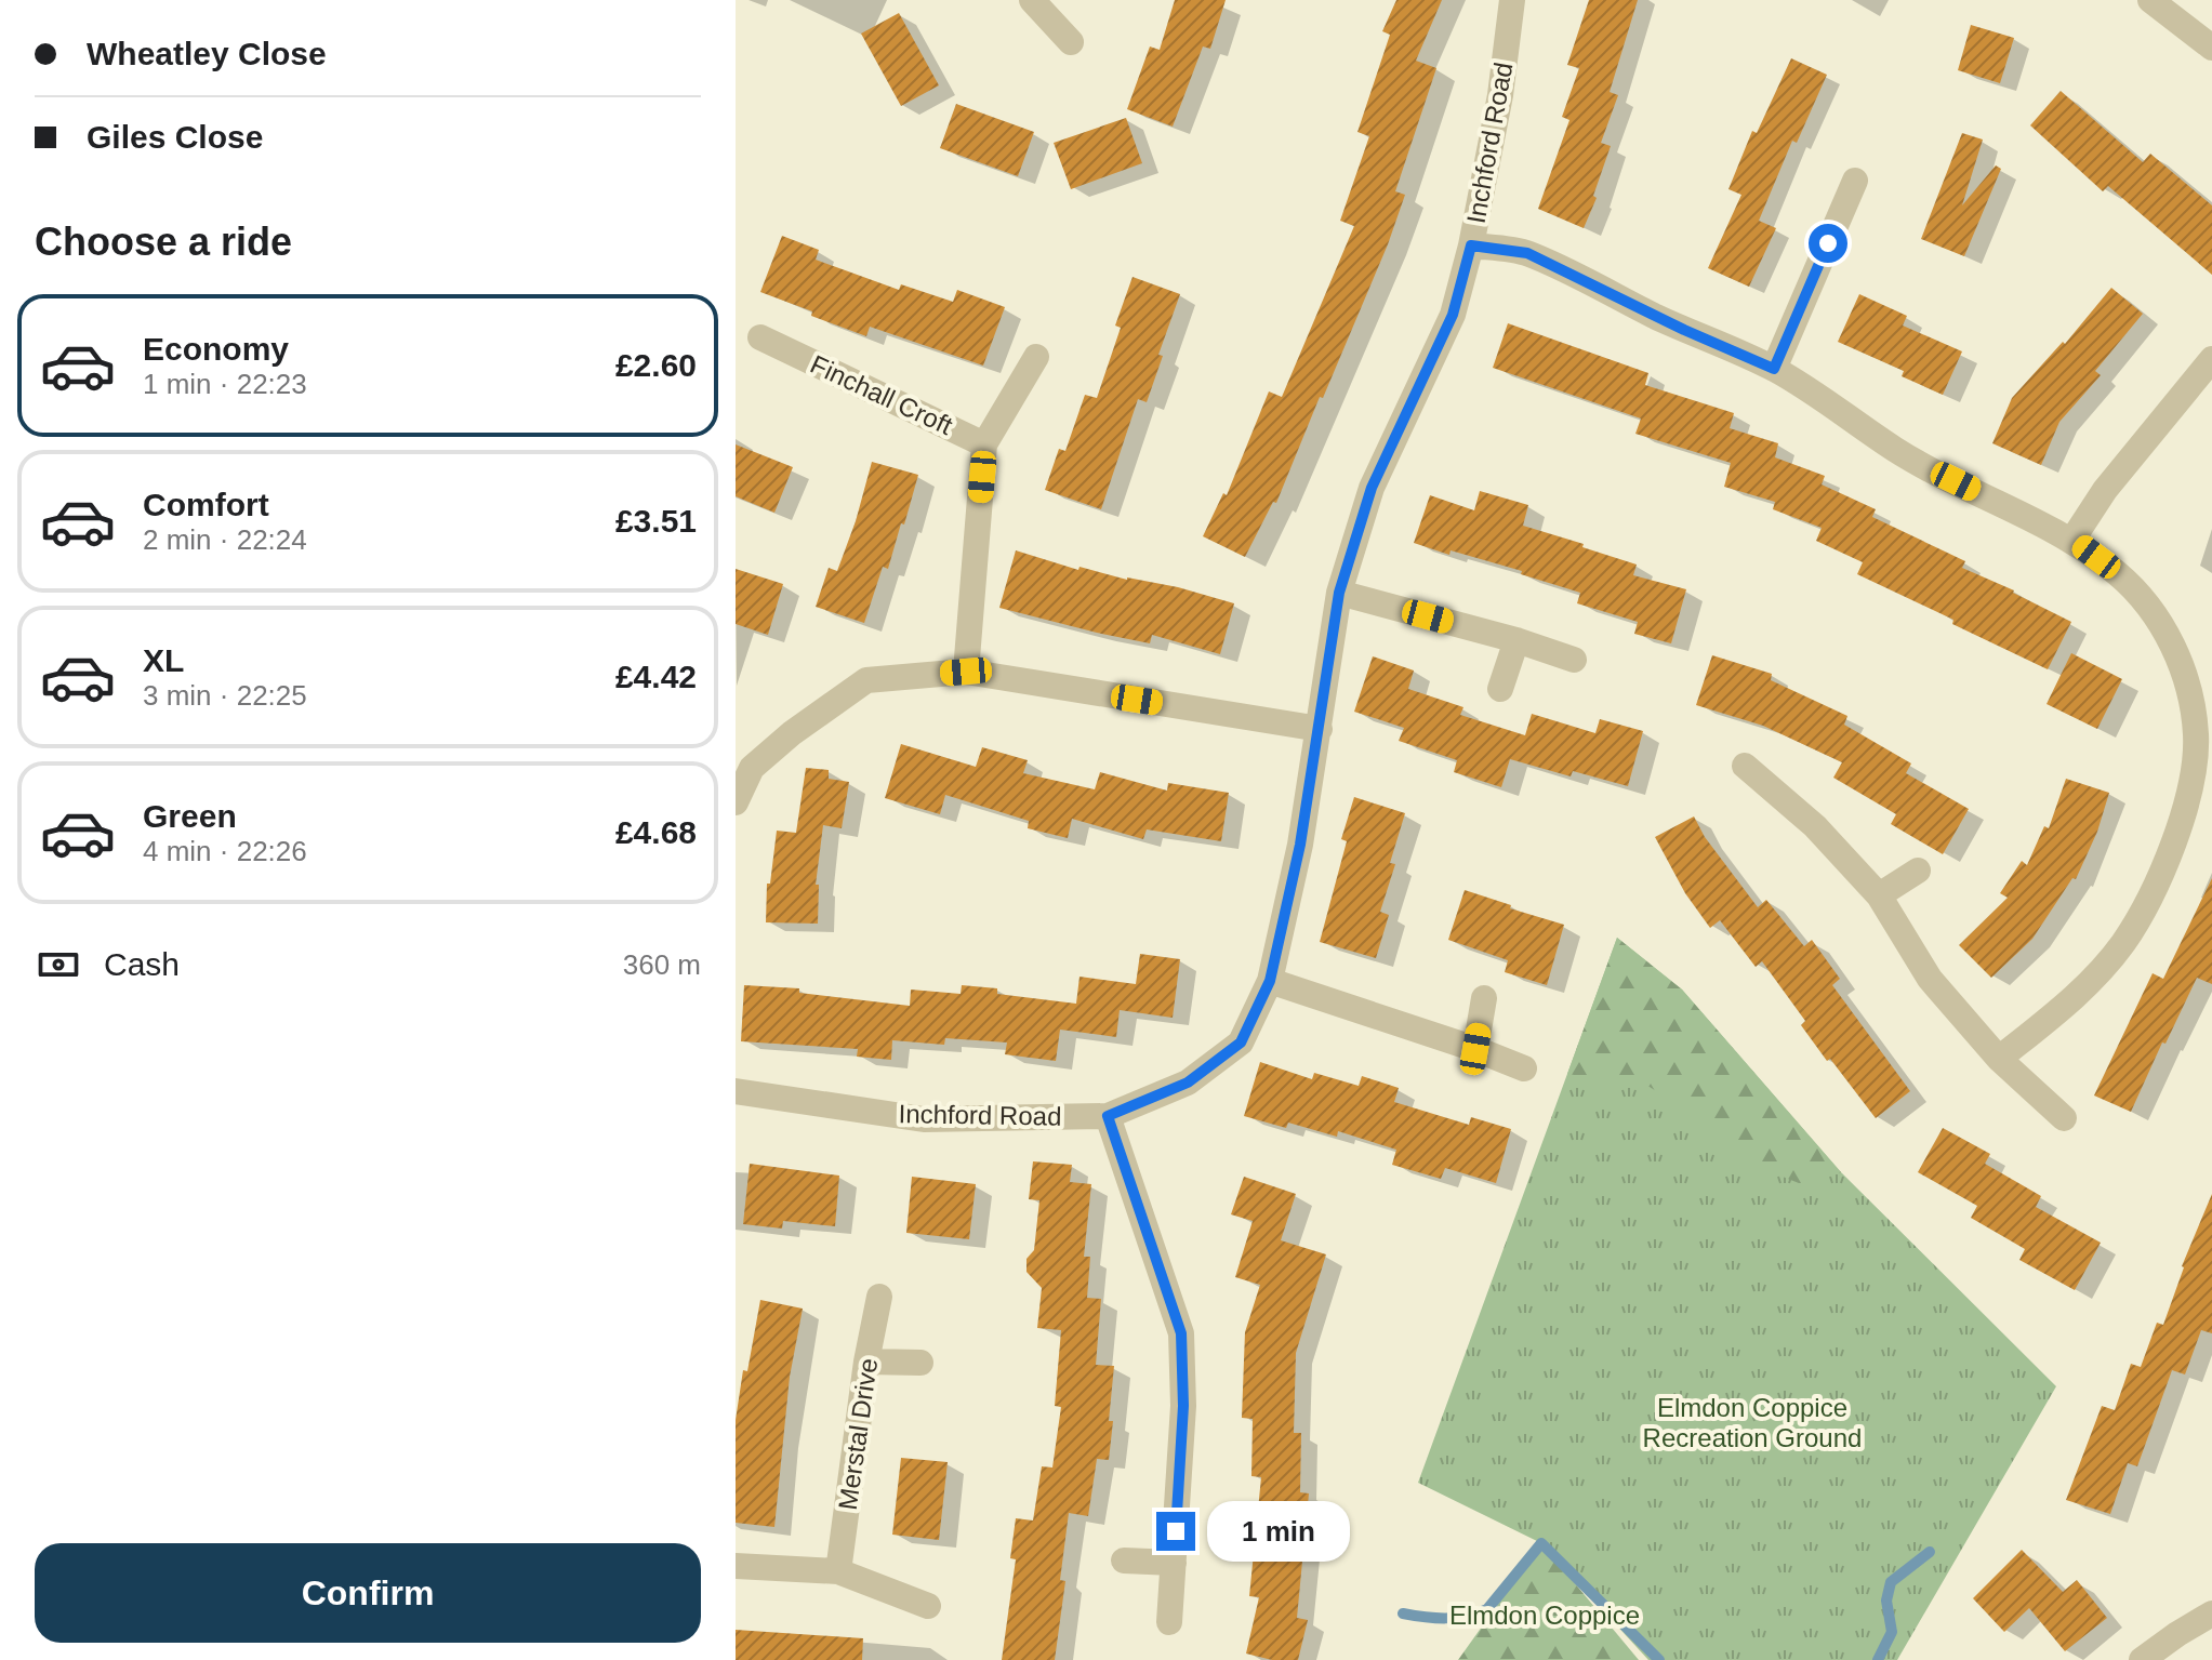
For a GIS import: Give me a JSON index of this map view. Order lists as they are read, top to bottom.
{
  "streets": {
    "street": ["Inchford Road", "Finchall Croft", "Merstal Drive"]
  },
  "parks": ["Elmdon Coppice Recreation Ground", "Elmdon Coppice"],
  "page": {
    "banner": ["Wheatley Close", "Giles Close"],
    "heading": "Choose a ride",
    "list": [
      {
        "name": "Economy",
        "note": "1 min · 22:23",
        "value": "£2.60"
      },
      {
        "name": "Comfort",
        "note": "2 min · 22:24",
        "value": "£3.51"
      },
      {
        "name": "XL",
        "note": "3 min · 22:25",
        "value": "£4.42"
      },
      {
        "name": "Green",
        "note": "4 min · 22:26",
        "value": "£4.68"
      }
    ],
    "pay": ["Cash", "360 m"],
    "bubble": "1 min",
    "buttons": "Confirm"
  }
}
